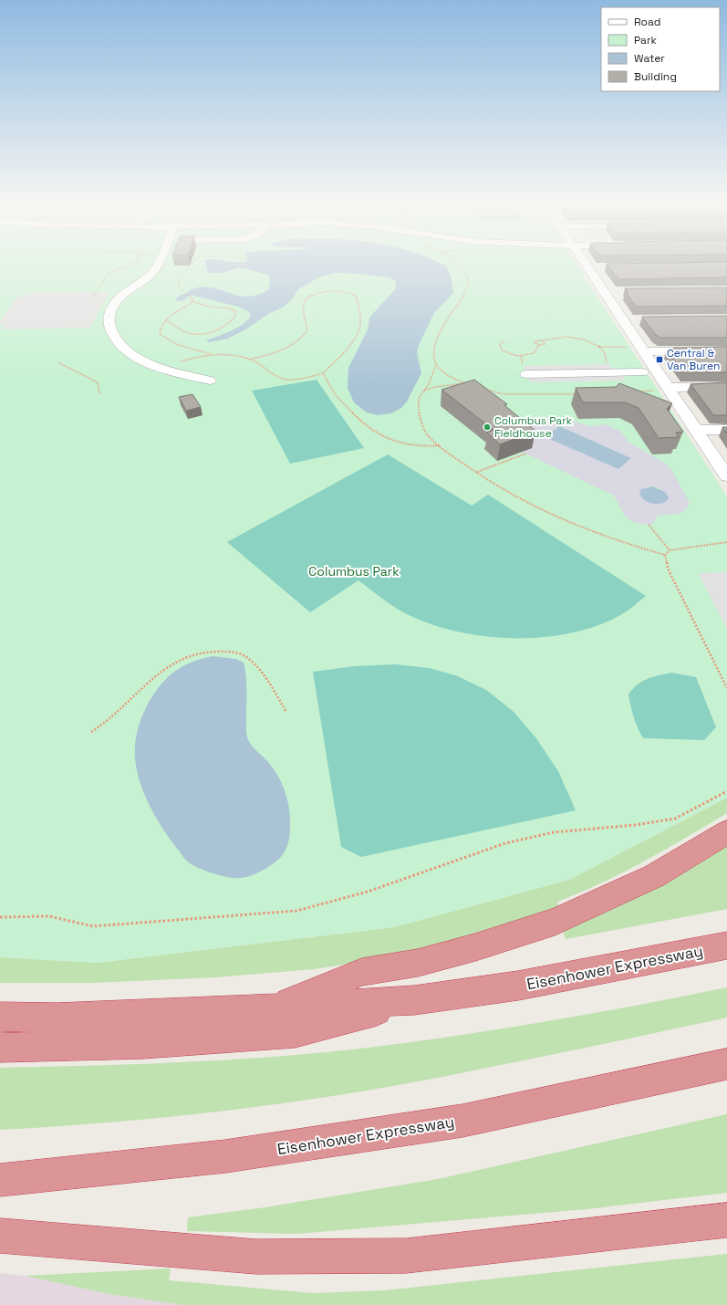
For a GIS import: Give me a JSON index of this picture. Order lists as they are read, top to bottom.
{
  "streets": {
    "highway": ["Eisenhower Expressway"]
  },
  "parks": ["Columbus Park"],
  "places": {
    "transit": ["Central & Van Buren"],
    "other": ["Columbus Park Fieldhouse"]
  },
  "legend": [
    "Road",
    "Park",
    "Water",
    "Building"
  ]
}
